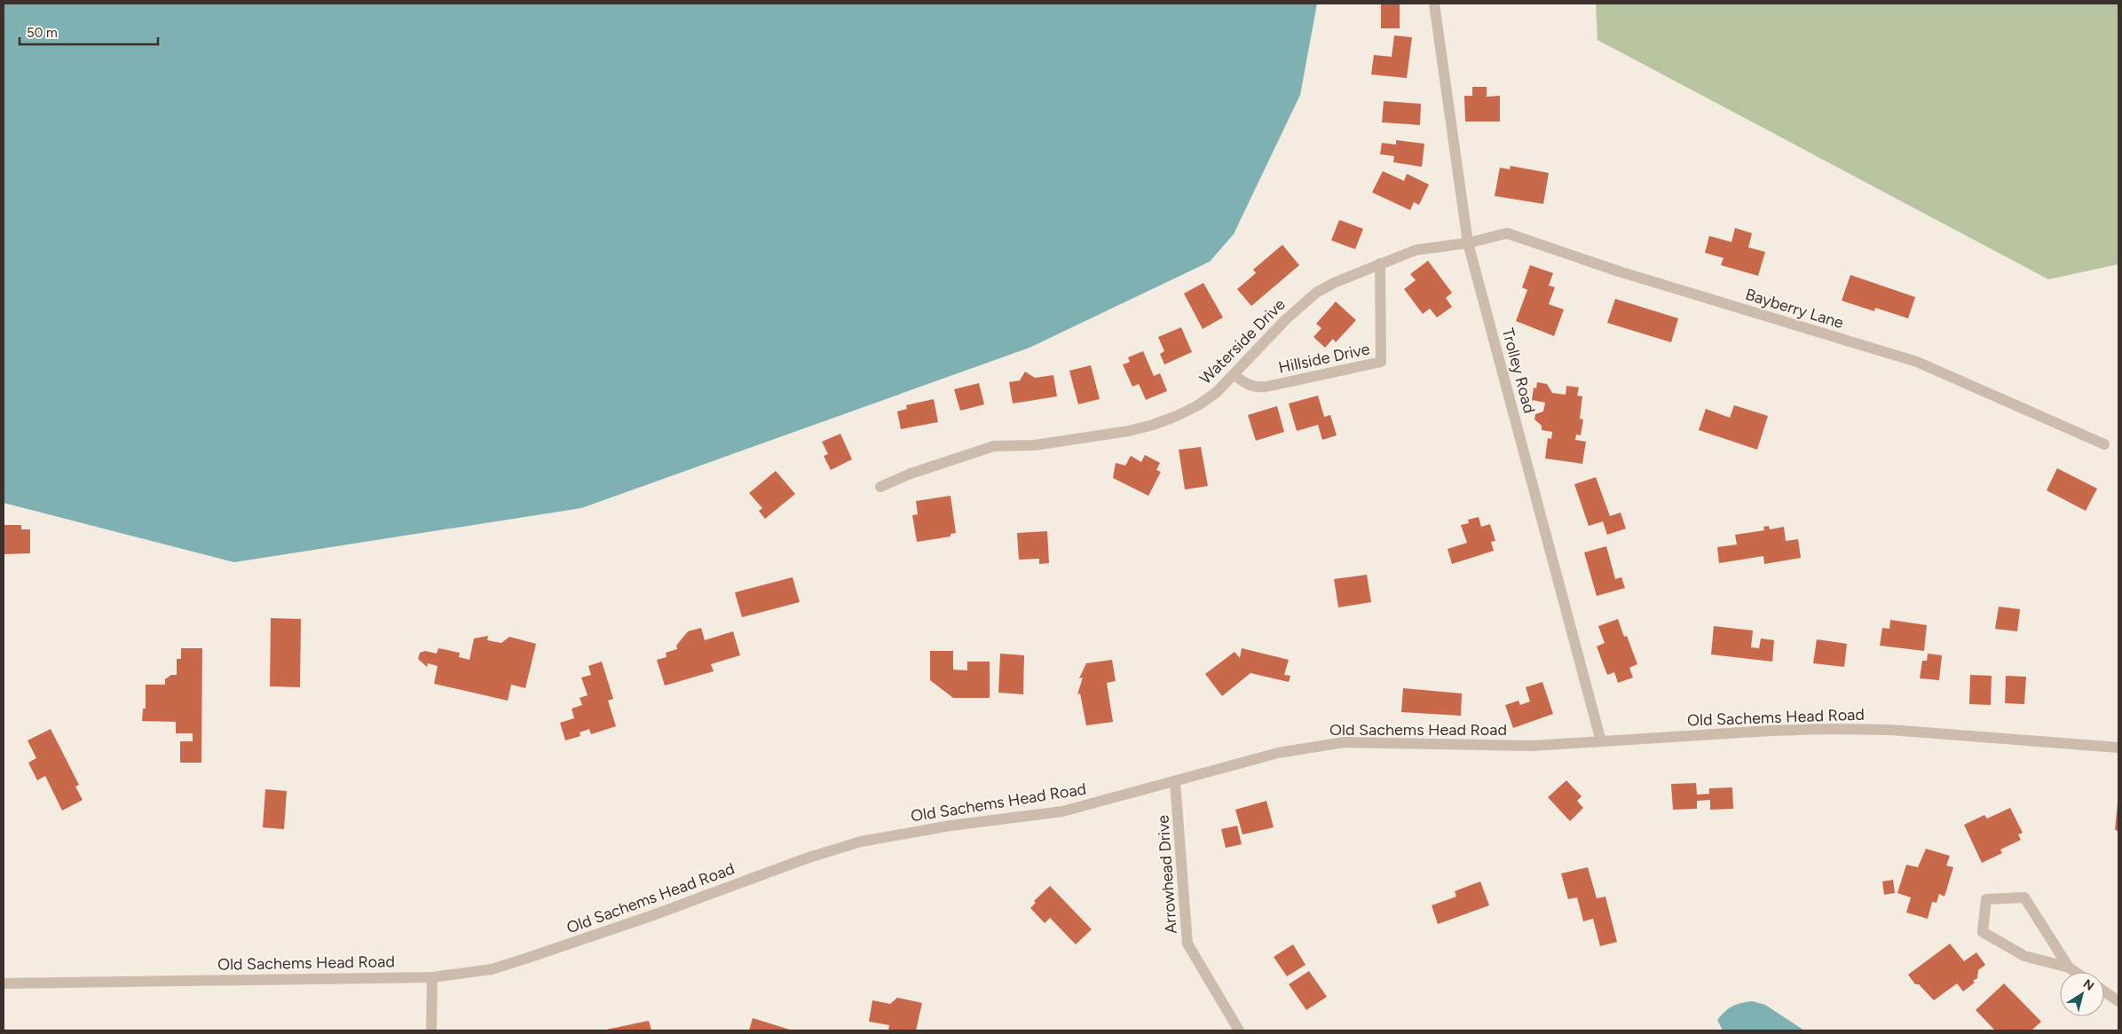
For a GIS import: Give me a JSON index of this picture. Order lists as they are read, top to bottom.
{
  "streets": {
    "street": [
      "Bayberry Lane",
      "Waterside Drive",
      "Hillside Drive",
      "Trolley Road",
      "Old Sachems Head Road",
      "Arrowhead Drive"
    ]
  },
  "crossings": [
    ["Bayberry Lane", "Waterside Drive"],
    ["Bayberry Lane", "Trolley Road"],
    ["Waterside Drive", "Hillside Drive"],
    ["Waterside Drive", "Trolley Road"],
    ["Trolley Road", "Old Sachems Head Road"],
    ["Old Sachems Head Road", "Arrowhead Drive"]
  ],
  "scale_bar": "50 m",
  "north": "top right"
}
